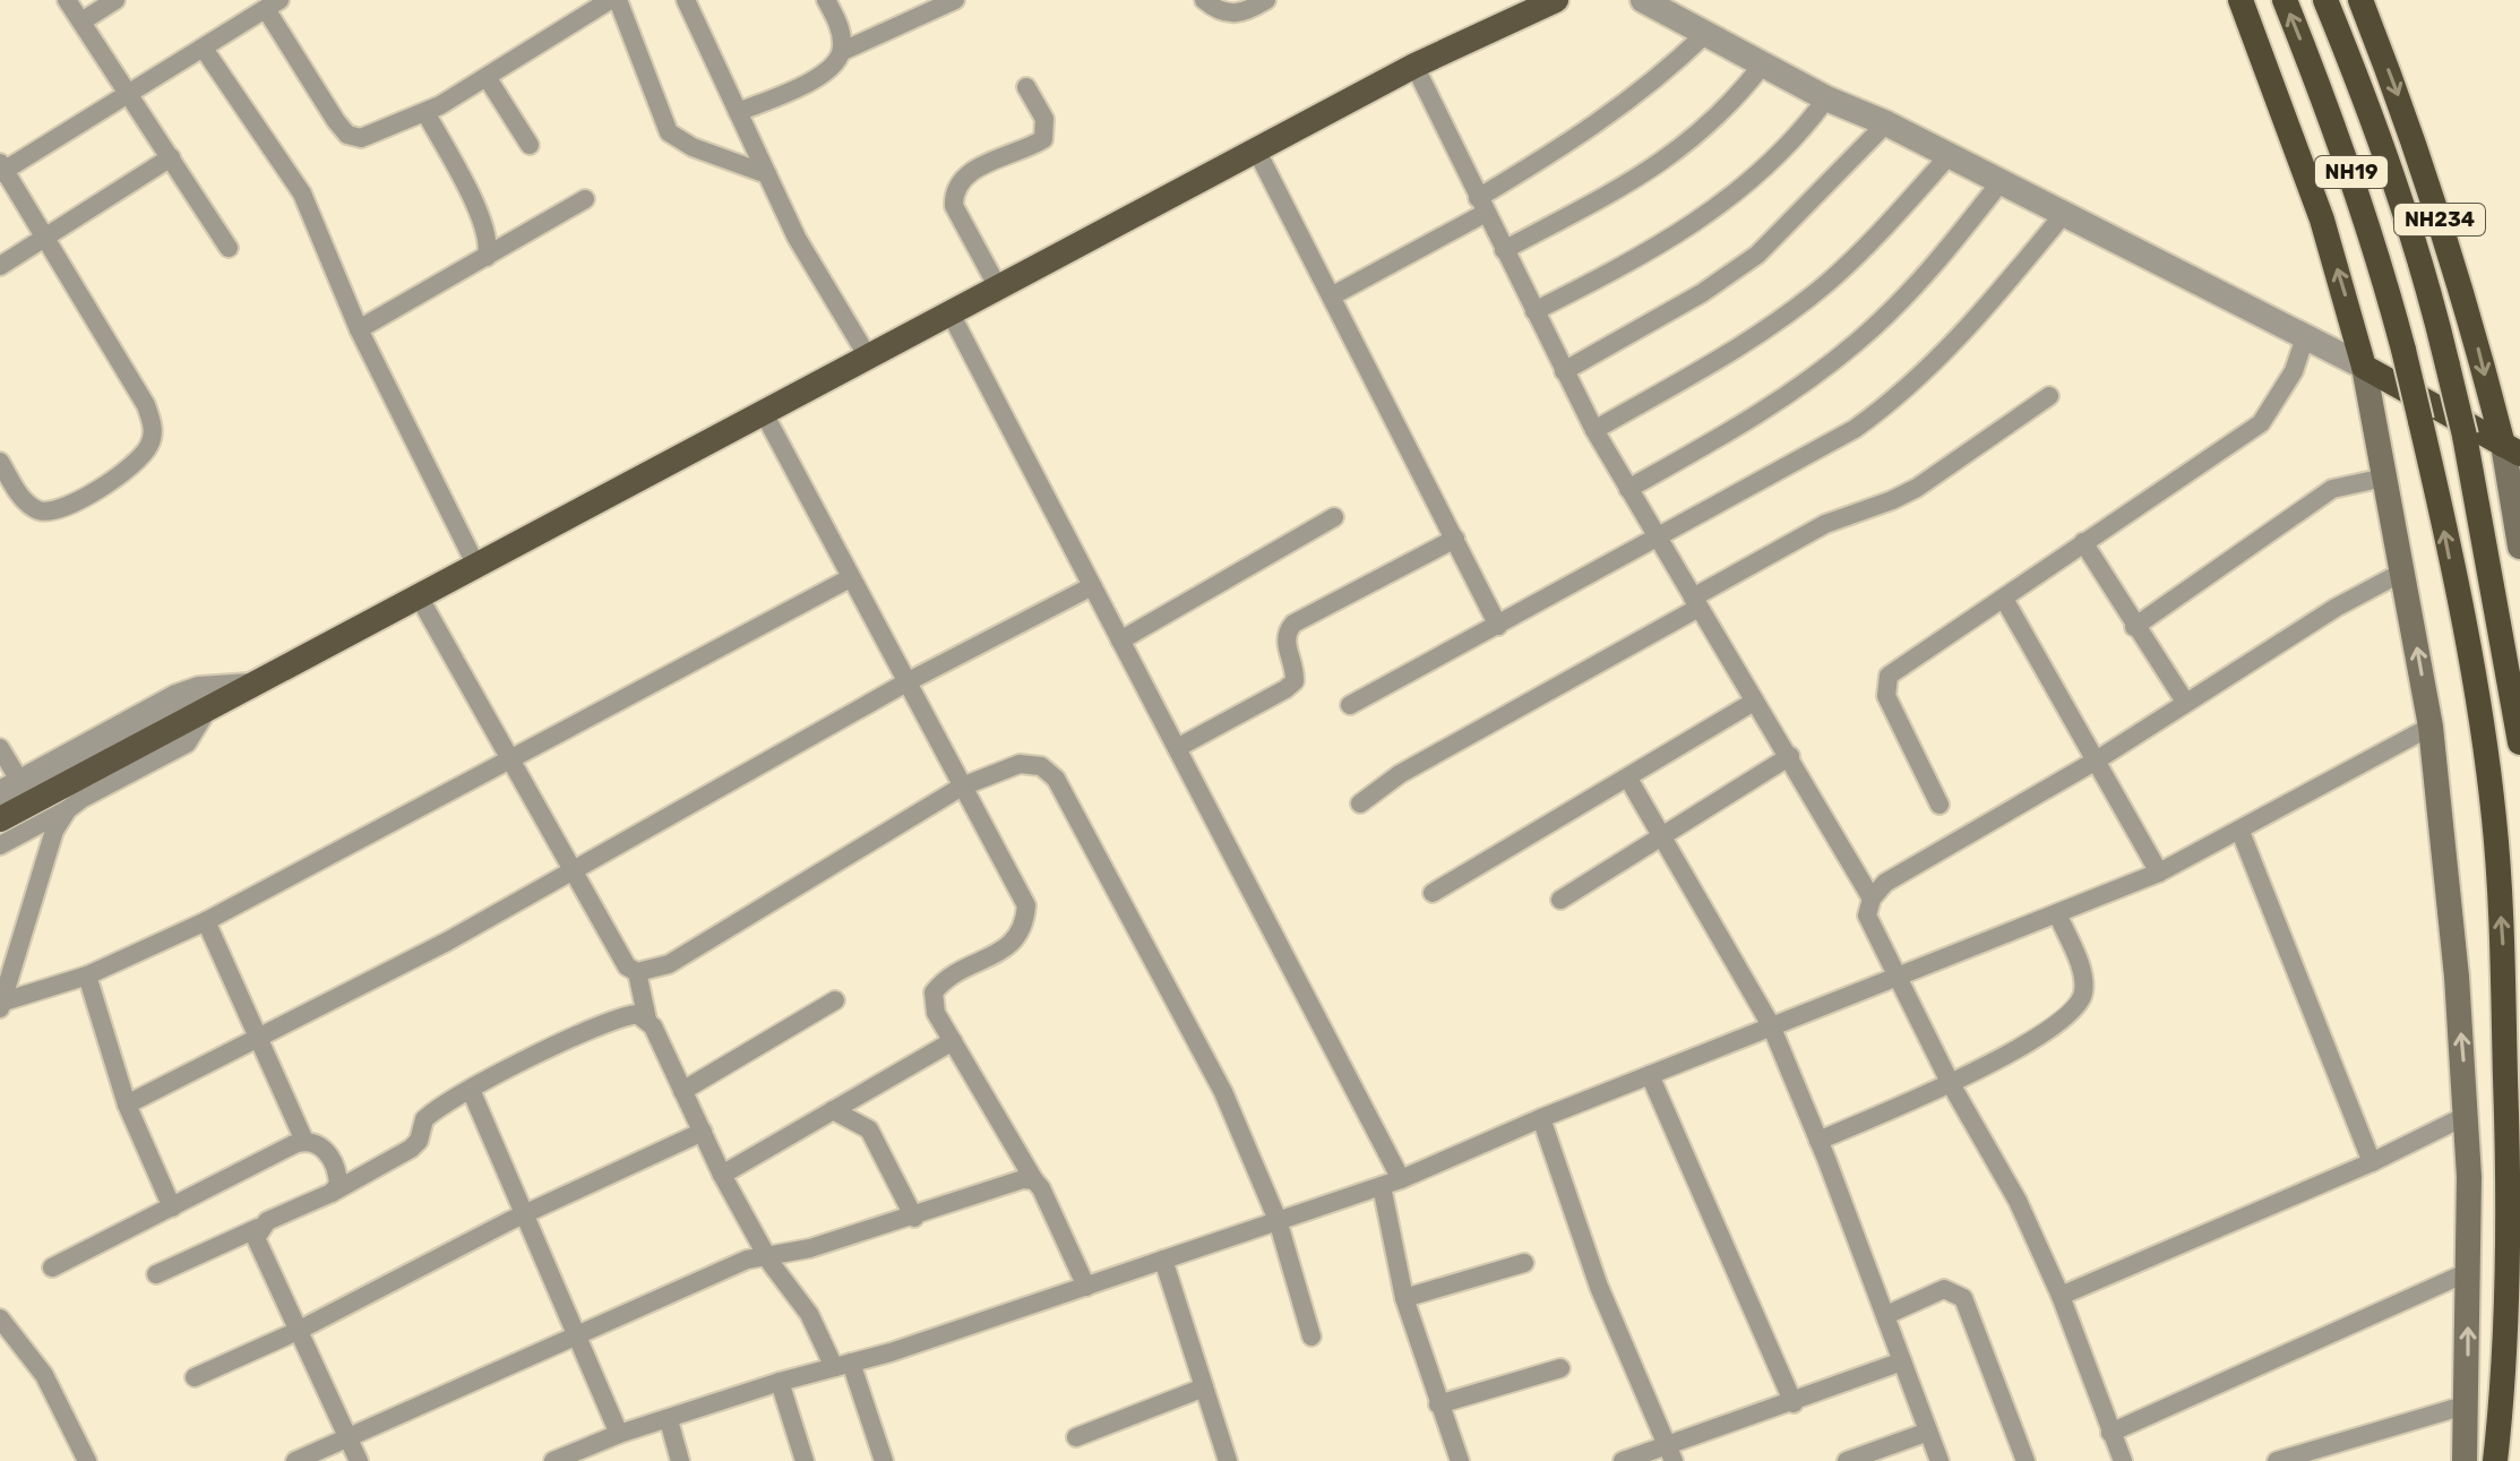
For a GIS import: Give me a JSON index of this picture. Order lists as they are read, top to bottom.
{
  "streets": {
    "highway": ["NH19", "NH234"]
  }
}
